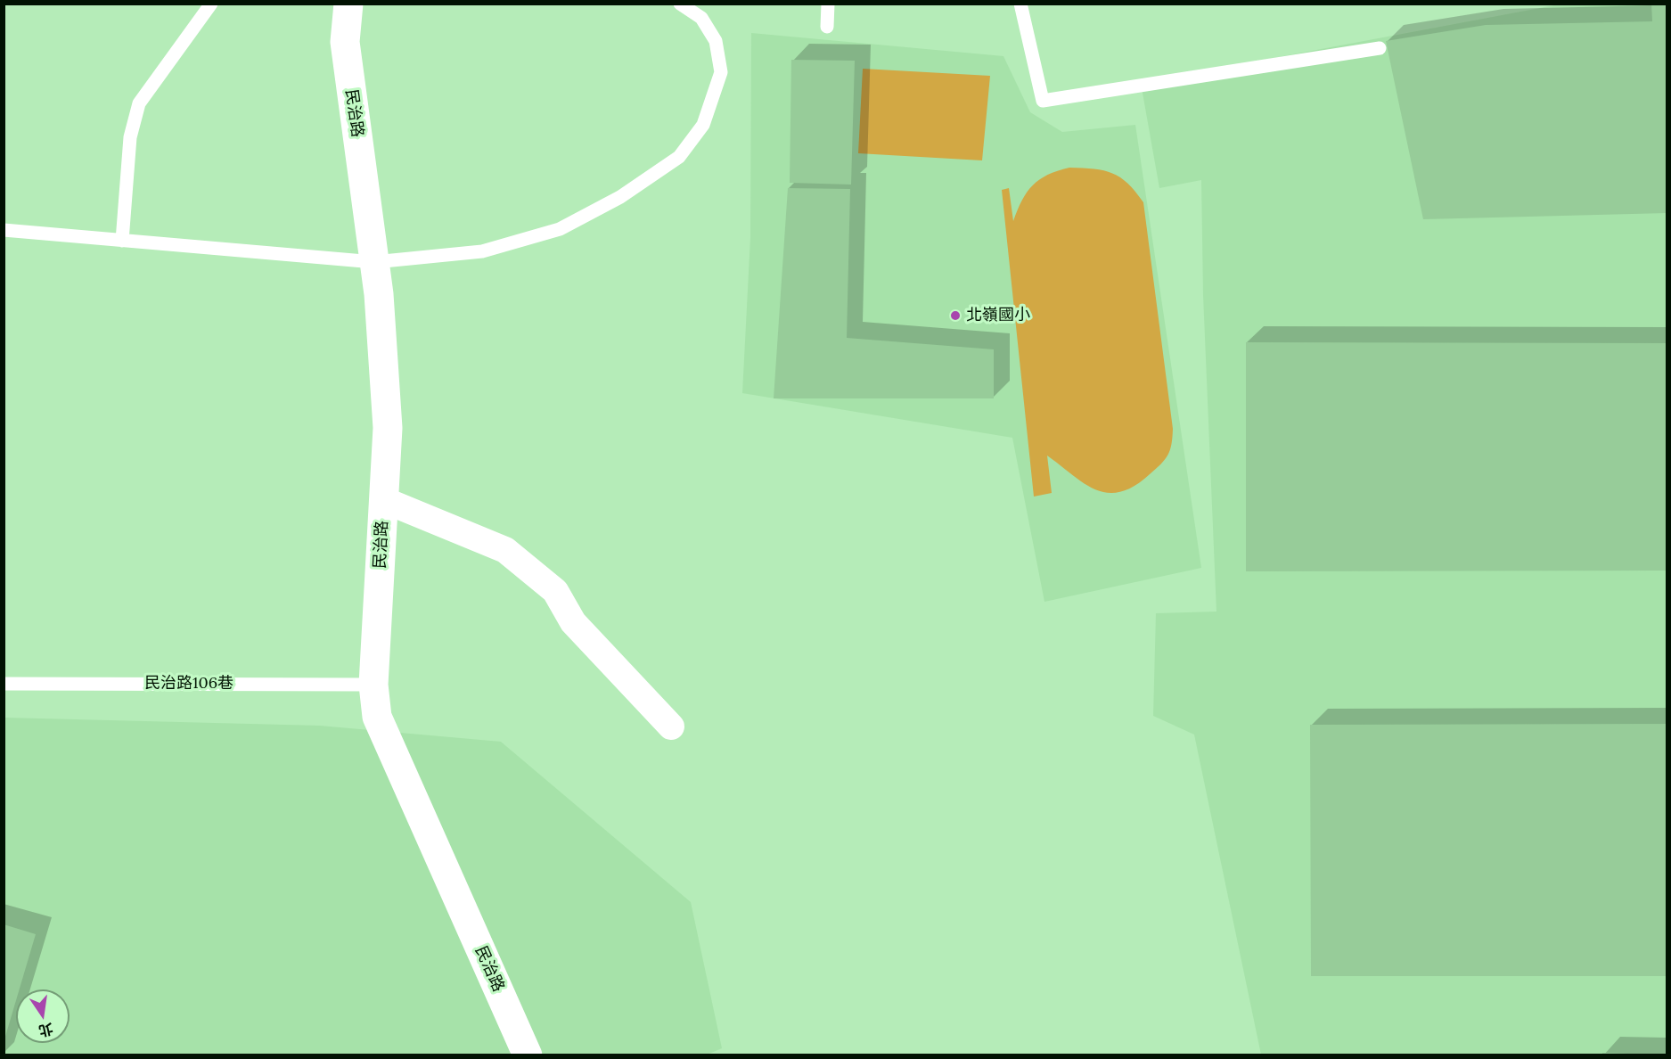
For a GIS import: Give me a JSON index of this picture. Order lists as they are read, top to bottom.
{
  "streets": {
    "street": ["民治路"],
    "lane": ["民治路106巷"]
  },
  "crossings": [
    ["民治路", "民治路106巷"]
  ],
  "places": ["北嶺國小"],
  "north": "bottom"
}
